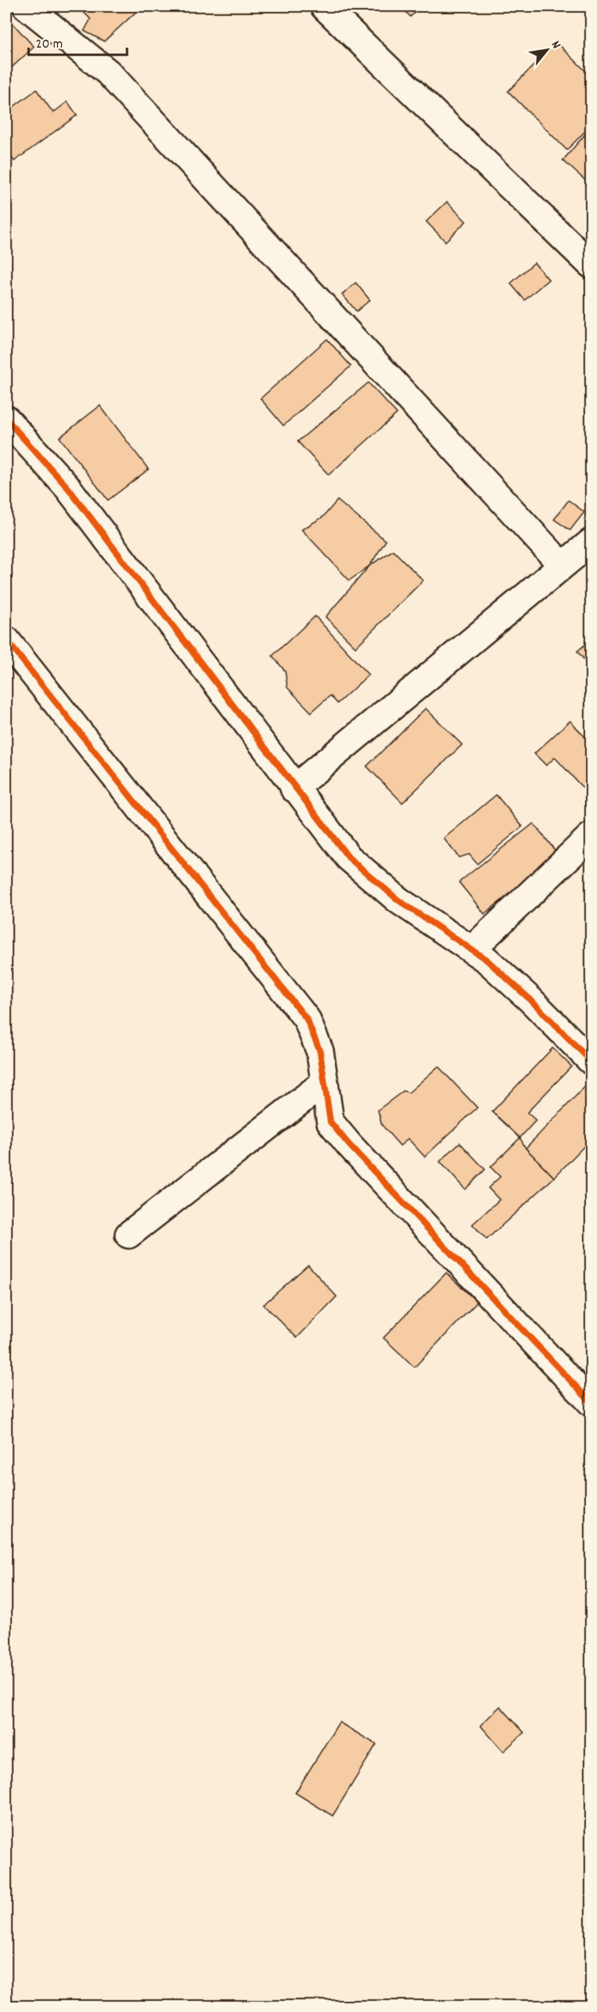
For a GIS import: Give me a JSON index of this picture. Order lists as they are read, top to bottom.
{
  "scale_bar": "20 m",
  "north": "top right"
}
